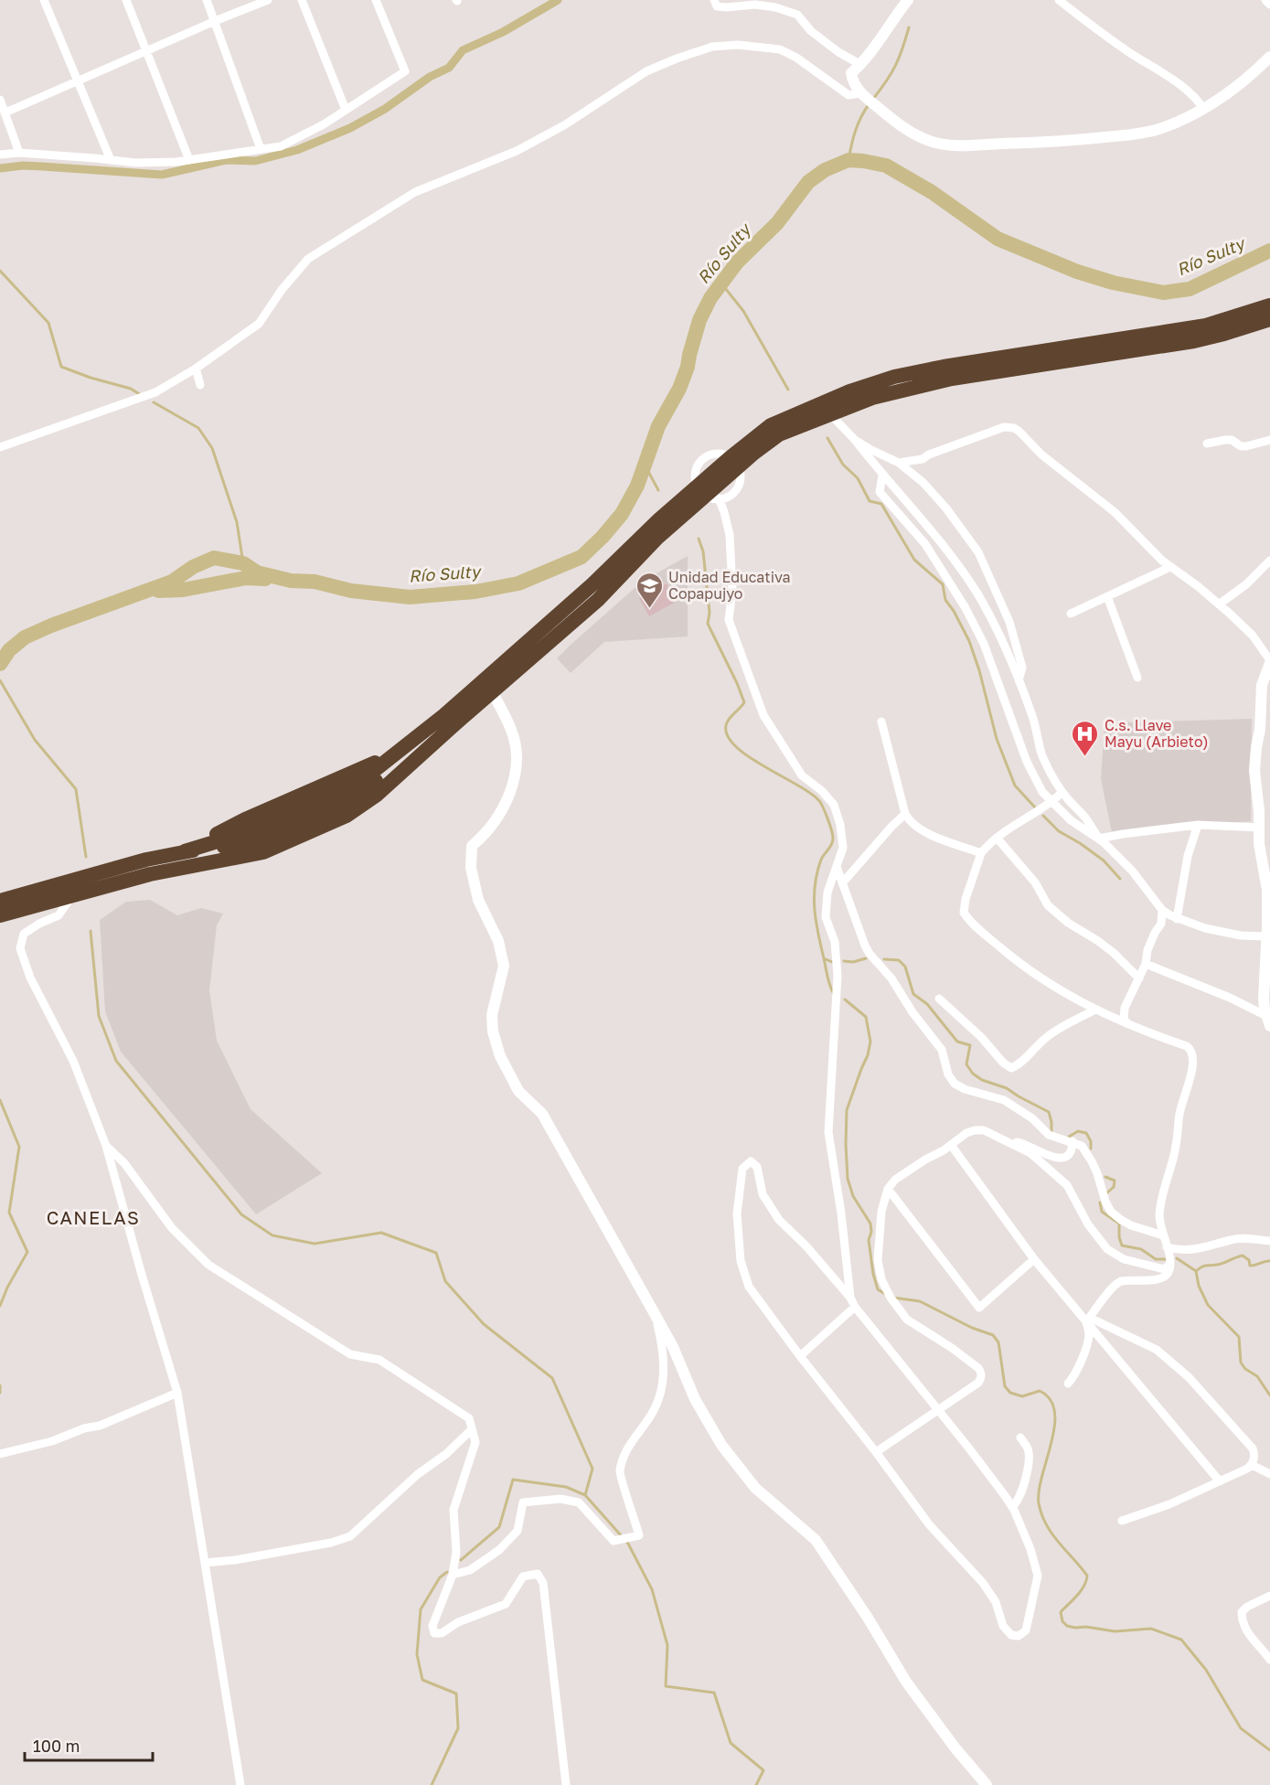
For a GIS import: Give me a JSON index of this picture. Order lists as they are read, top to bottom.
{
  "districts": ["CANELAS"],
  "water": ["Río Sulty"],
  "places": {
    "school or university": ["Unidad Educativa Copapujyo"],
    "hospital": ["C.s. Llave Mayu (Arbieto)"]
  },
  "scale_bar": "100 m"
}
